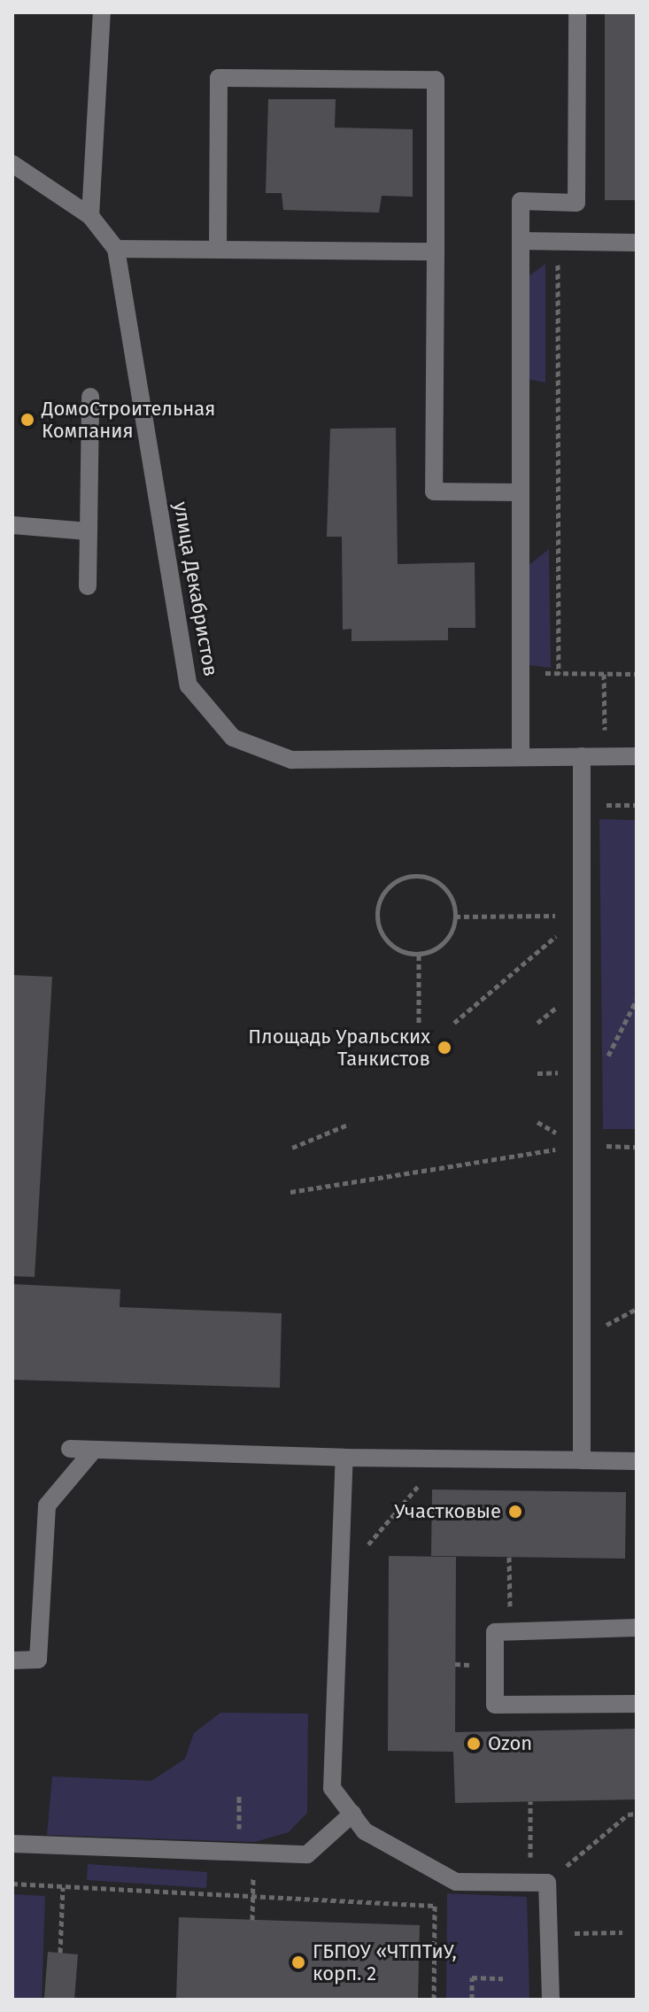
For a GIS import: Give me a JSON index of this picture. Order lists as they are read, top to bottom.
{
  "streets": {
    "street": ["улица Декабристов"]
  },
  "places": [
    "ДомоСтроительная Компания",
    "Площадь Уральских Танкистов",
    "Участковые",
    "Ozon",
    "ГБПОУ «ЧТПТиУ, корп. 2"
  ]
}
